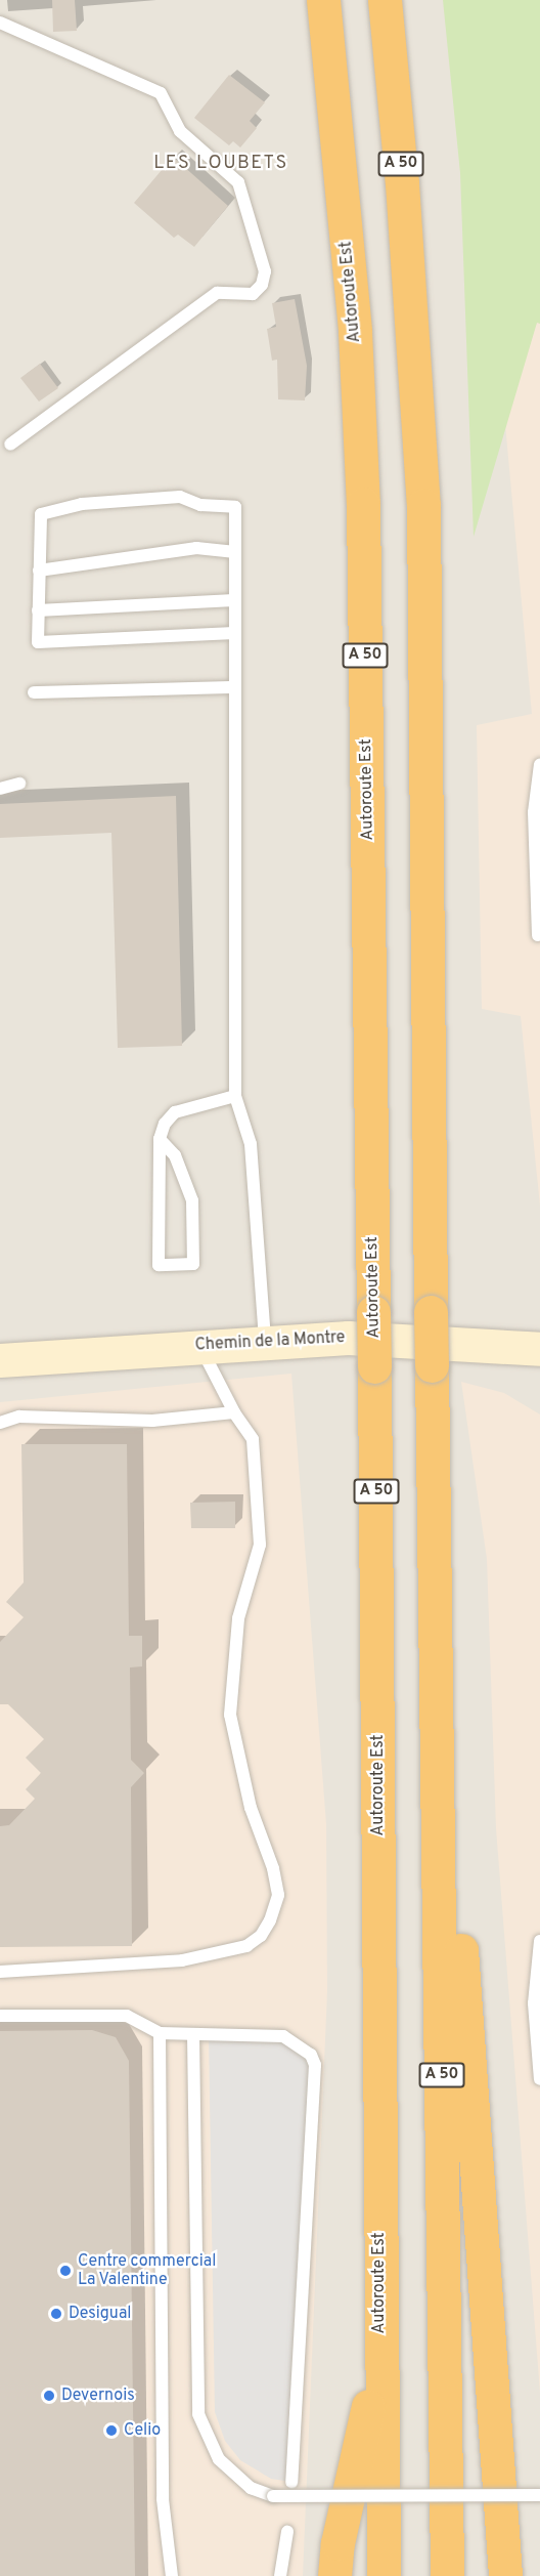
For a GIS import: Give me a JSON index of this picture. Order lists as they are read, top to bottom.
{
  "streets": {
    "highway": ["A 50", "Autoroute Est"],
    "street": ["Chemin de la Montre"]
  },
  "districts": ["LES LOUBETS"],
  "places": [
    "Centre commercial La Valentine",
    "Desigual",
    "Devernois",
    "Celio"
  ]
}
